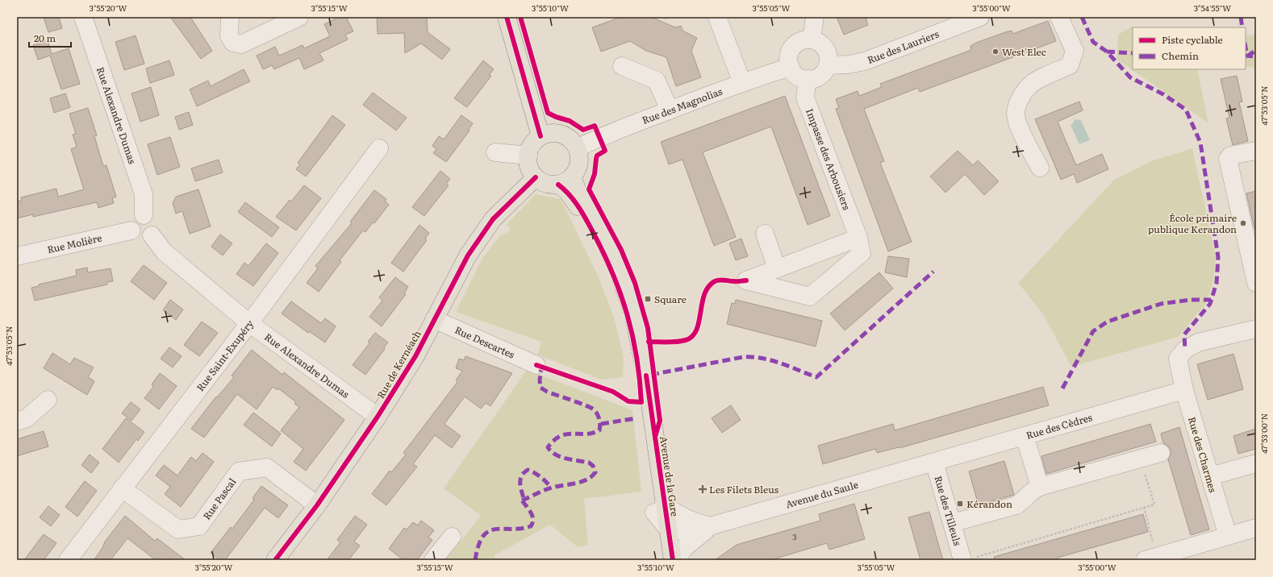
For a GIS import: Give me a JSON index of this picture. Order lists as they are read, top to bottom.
{
  "streets": {
    "main road": ["Rue de Kernéach", "Avenue de la Gare"],
    "street": [
      "Rue des Lauriers",
      "Rue des Magnolias",
      "Rue Alexandre Dumas",
      "Impasse des Arbousiers",
      "Rue Molière",
      "Rue Descartes",
      "Rue Saint-Exupéry",
      "Rue des Cèdres",
      "Rue des Charmes",
      "Avenue du Saule",
      "Rue Pascal",
      "Rue des Tilleuls"
    ]
  },
  "crossings": [
    ["Rue des Lauriers", "Rue des Magnolias"],
    ["Rue des Lauriers", "Impasse des Arbousiers"],
    ["Rue des Magnolias", "Impasse des Arbousiers"],
    ["Rue des Magnolias", "Rue de Kernéach"],
    ["Rue des Magnolias", "Avenue de la Gare"],
    ["Rue Alexandre Dumas", "Rue Molière"],
    ["Rue Alexandre Dumas", "Rue Saint-Exupéry"],
    ["Rue Alexandre Dumas", "Rue de Kernéach"],
    ["Rue Descartes", "Rue de Kernéach"],
    ["Rue Saint-Exupéry", "Rue Pascal"],
    ["Rue de Kernéach", "Avenue de la Gare"],
    ["Rue de Kernéach", "Rue Pascal"],
    ["Rue des Cèdres", "Rue des Charmes"],
    ["Rue des Cèdres", "Avenue du Saule"],
    ["Rue des Cèdres", "Rue des Tilleuls"],
    ["Avenue de la Gare", "Avenue du Saule"],
    ["Avenue du Saule", "Rue des Tilleuls"]
  ],
  "places": {
    "other": ["West'Elec", "École primaire publique Kerandon"],
    "transit": ["Square", "Kérandon"],
    "health": ["Les Filets Bleus"]
  },
  "house_numbers": ["3"],
  "legend": ["Piste cyclable", "Chemin"],
  "scale_bar": "20 m",
  "coordinates": [
    "3°55'20\"W",
    "3°55'15\"W",
    "3°55'10\"W",
    "3°55'05\"W",
    "3°55'00\"W",
    "3°54'55\"W",
    "47°53'05\"N",
    "47°53'00\"N"
  ]
}
